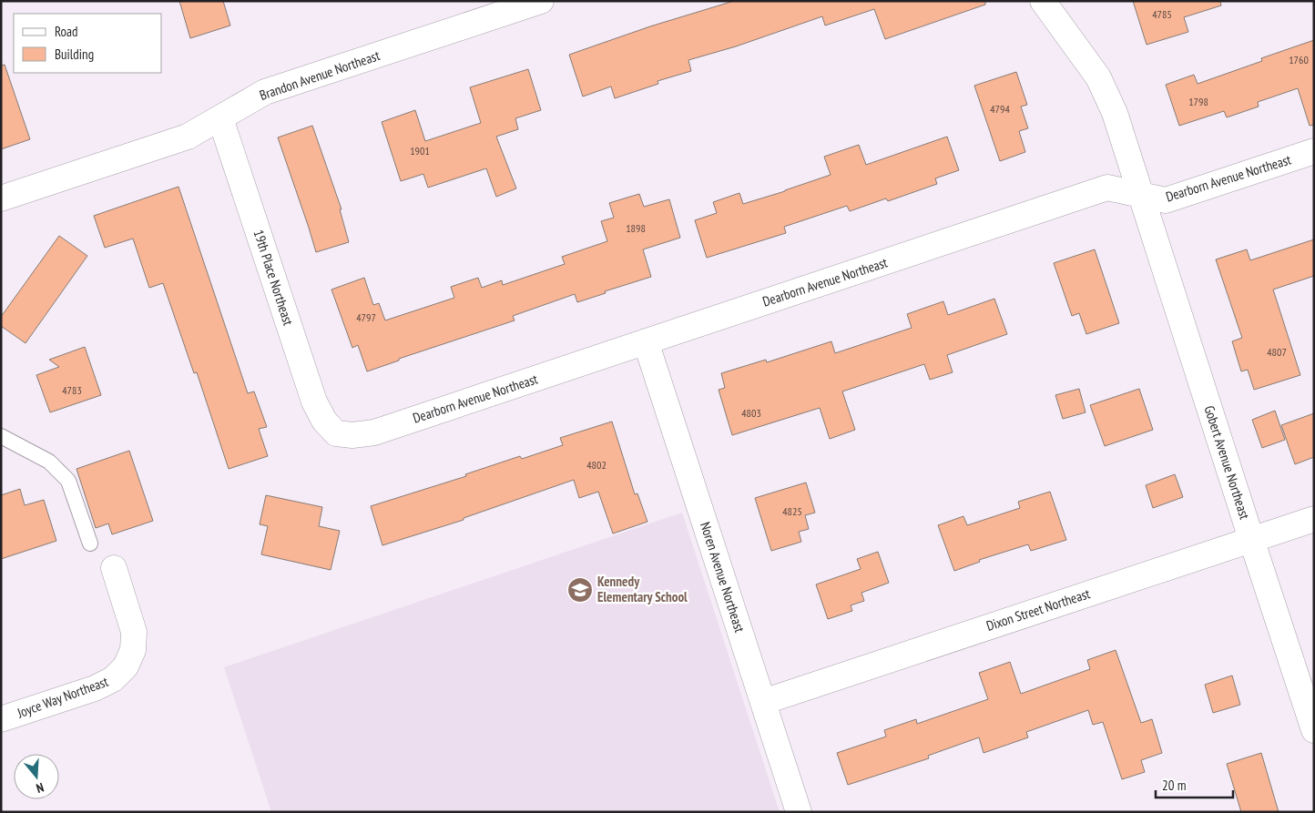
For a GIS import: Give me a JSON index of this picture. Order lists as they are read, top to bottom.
{
  "streets": {
    "street": [
      "Brandon Avenue Northeast",
      "Dearborn Avenue Northeast",
      "19th Place Northeast",
      "Gobert Avenue Northeast",
      "Noren Avenue Northeast",
      "Dixon Street Northeast",
      "Joyce Way Northeast"
    ]
  },
  "crossings": [
    ["Brandon Avenue Northeast", "19th Place Northeast"],
    ["Dearborn Avenue Northeast", "19th Place Northeast"],
    ["Dearborn Avenue Northeast", "Gobert Avenue Northeast"],
    ["Dearborn Avenue Northeast", "Noren Avenue Northeast"],
    ["Gobert Avenue Northeast", "Dixon Street Northeast"],
    ["Noren Avenue Northeast", "Dixon Street Northeast"]
  ],
  "places": {
    "school or university": ["Kennedy Elementary School"]
  },
  "house_numbers": [
    "4785",
    "1760",
    "1798",
    "4794",
    "1901",
    "1898",
    "4797",
    "4807",
    "4783",
    "4803",
    "4802",
    "4825"
  ],
  "legend": ["Road", "Building"],
  "scale_bar": "20 m",
  "north": "bottom"
}
